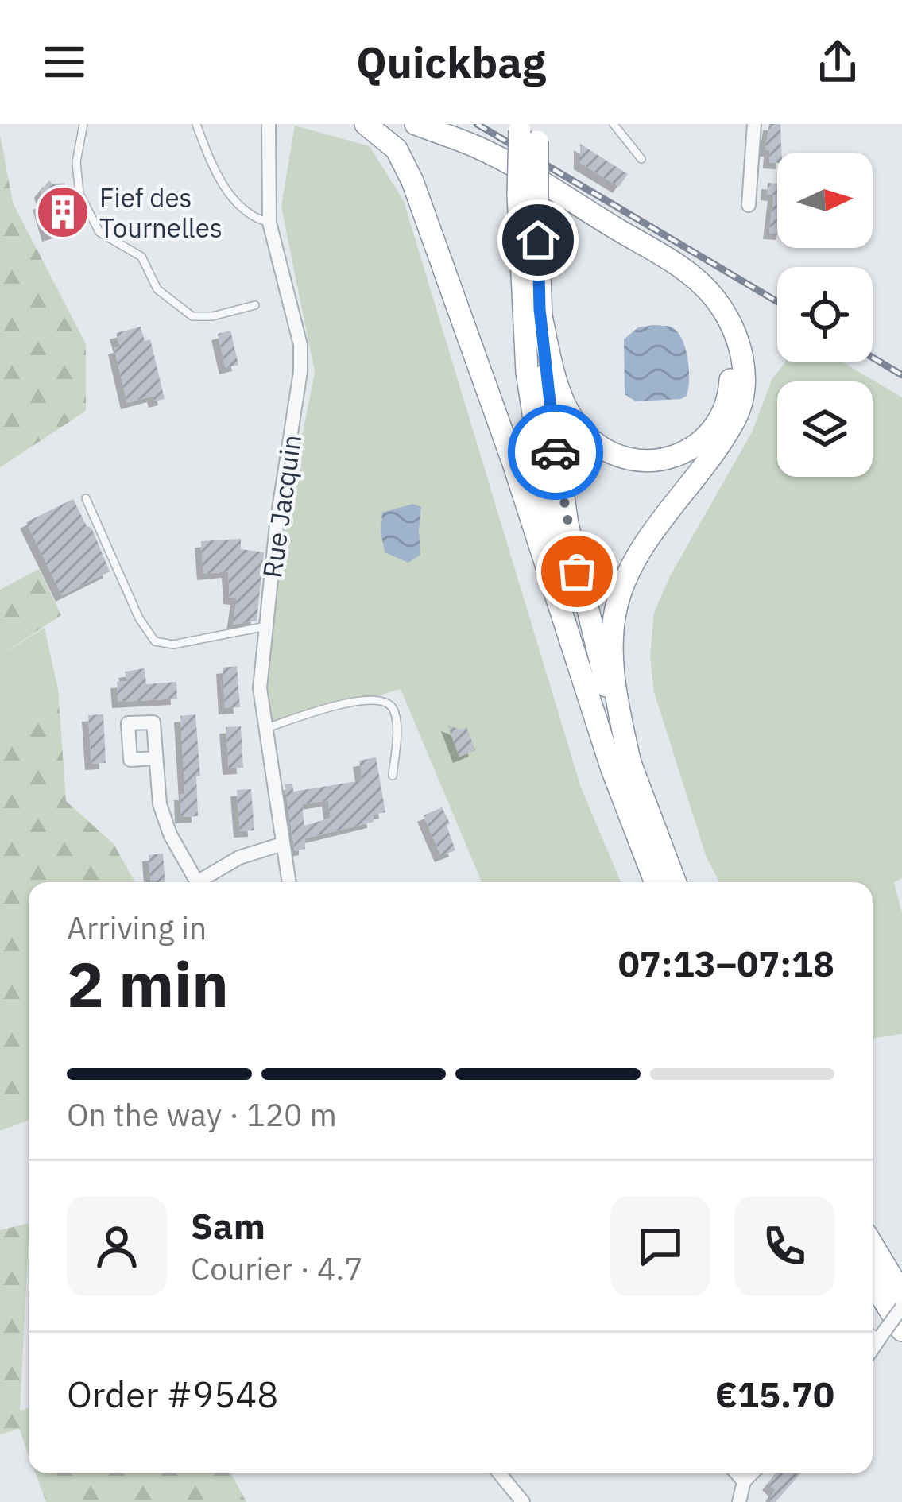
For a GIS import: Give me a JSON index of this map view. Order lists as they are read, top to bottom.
{
  "streets": {
    "street": ["Rue Jacquin"]
  },
  "places": {
    "building": ["Fief des Tournelles"]
  },
  "north": "right",
  "page": {
    "header": "Quickbag",
    "heading": ["2 min", "Arriving in", "07:13–07:18"],
    "panel": [
      "Sam",
      "Courier · 4.7",
      "Order #9548",
      "€15.70"
    ],
    "bar": "On the way · 120 m"
  }
}
